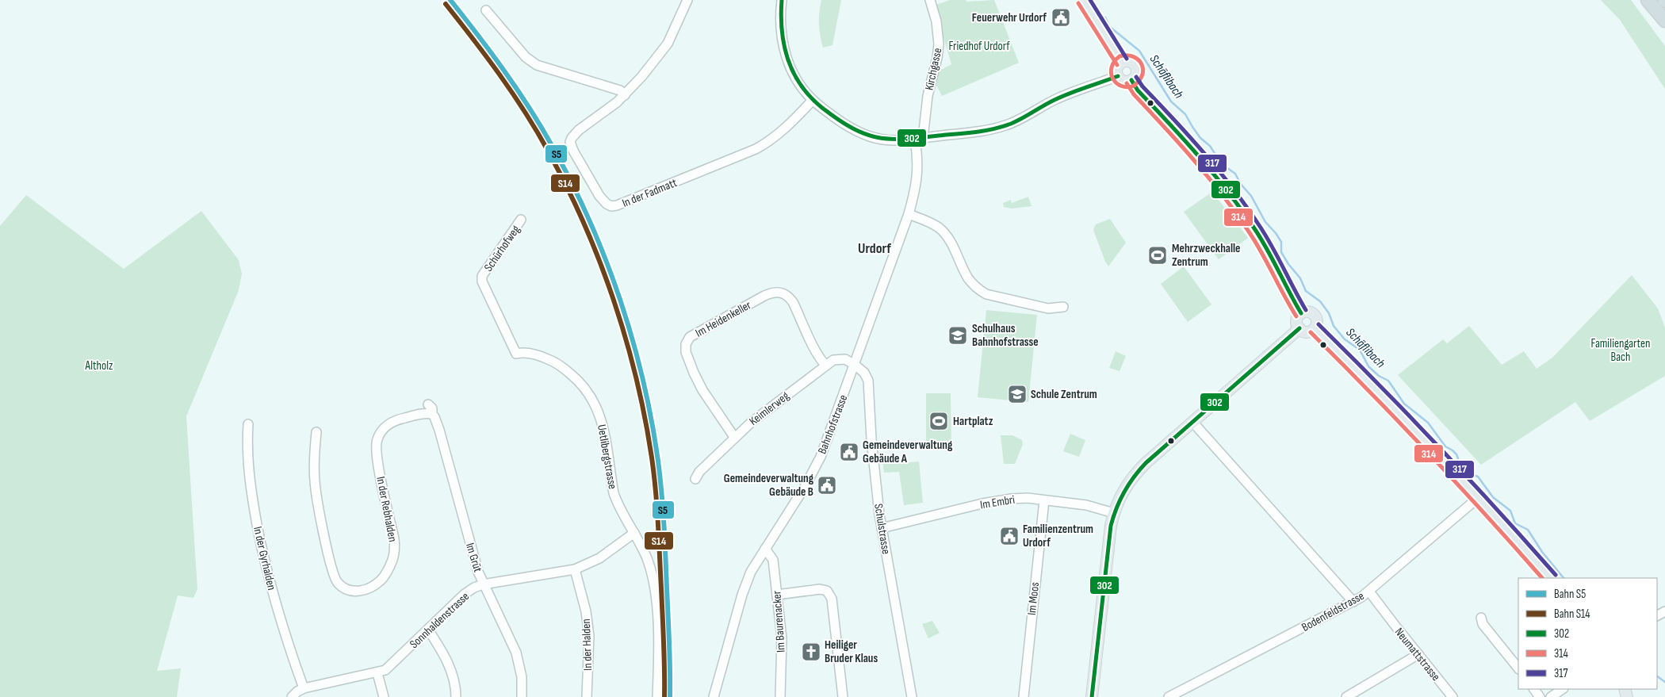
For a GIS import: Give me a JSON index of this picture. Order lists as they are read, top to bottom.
{
  "streets": {
    "street": [
      "Kirchgasse",
      "In der Fadmatt",
      "Schürhofweg",
      "Im Heidenkeller",
      "Keimlerweg",
      "Bahnhofstrasse",
      "Uetlibergstrasse",
      "Im Embri",
      "In der Rebhalden",
      "Schulstrasse",
      "Im Grüt",
      "In der Gyrhalden",
      "Im Moos",
      "Bodenfeldstrasse",
      "Sonnhaldenstrasse",
      "Im Baurenacker",
      "In der Halden",
      "Neumattstrasse"
    ]
  },
  "crossings": [
    ["Kirchgasse", "Bahnhofstrasse"],
    ["Schürhofweg", "Uetlibergstrasse"],
    ["Im Heidenkeller", "Keimlerweg"],
    ["Keimlerweg", "Bahnhofstrasse"],
    ["Keimlerweg", "Schulstrasse"],
    ["Bahnhofstrasse", "Schulstrasse"],
    ["Bahnhofstrasse", "Im Baurenacker"],
    ["Uetlibergstrasse", "Sonnhaldenstrasse"],
    ["Im Embri", "Schulstrasse"],
    ["Im Embri", "Im Moos"],
    ["In der Rebhalden", "Im Grüt"],
    ["Im Grüt", "Sonnhaldenstrasse"],
    ["In der Gyrhalden", "Sonnhaldenstrasse"],
    ["Bodenfeldstrasse", "Neumattstrasse"],
    ["Sonnhaldenstrasse", "In der Halden"]
  ],
  "districts": ["Urdorf"],
  "water": ["Schäflibach"],
  "parks": ["Friedhof Urdorf", "Familiengarten Bach", "Altholz"],
  "places": {
    "public building": [
      "Feuerwehr Urdorf",
      "Gemeindeverwaltung Gebäude A",
      "Gemeindeverwaltung Gebäude B",
      "Familienzentrum Urdorf"
    ],
    "sports": ["Mehrzweckhalle Zentrum", "Hartplatz"],
    "school or university": ["Schulhaus Bahnhofstrasse", "Schule Zentrum"],
    "church": ["Heiliger Bruder Klaus"]
  },
  "lines": [
    "rail line S5",
    "transit line 302",
    "transit line 317",
    "transit line 314",
    "rail line S14"
  ],
  "legend": [
    "Bahn S5",
    "Bahn S14",
    "302",
    "314",
    "317"
  ]
}
